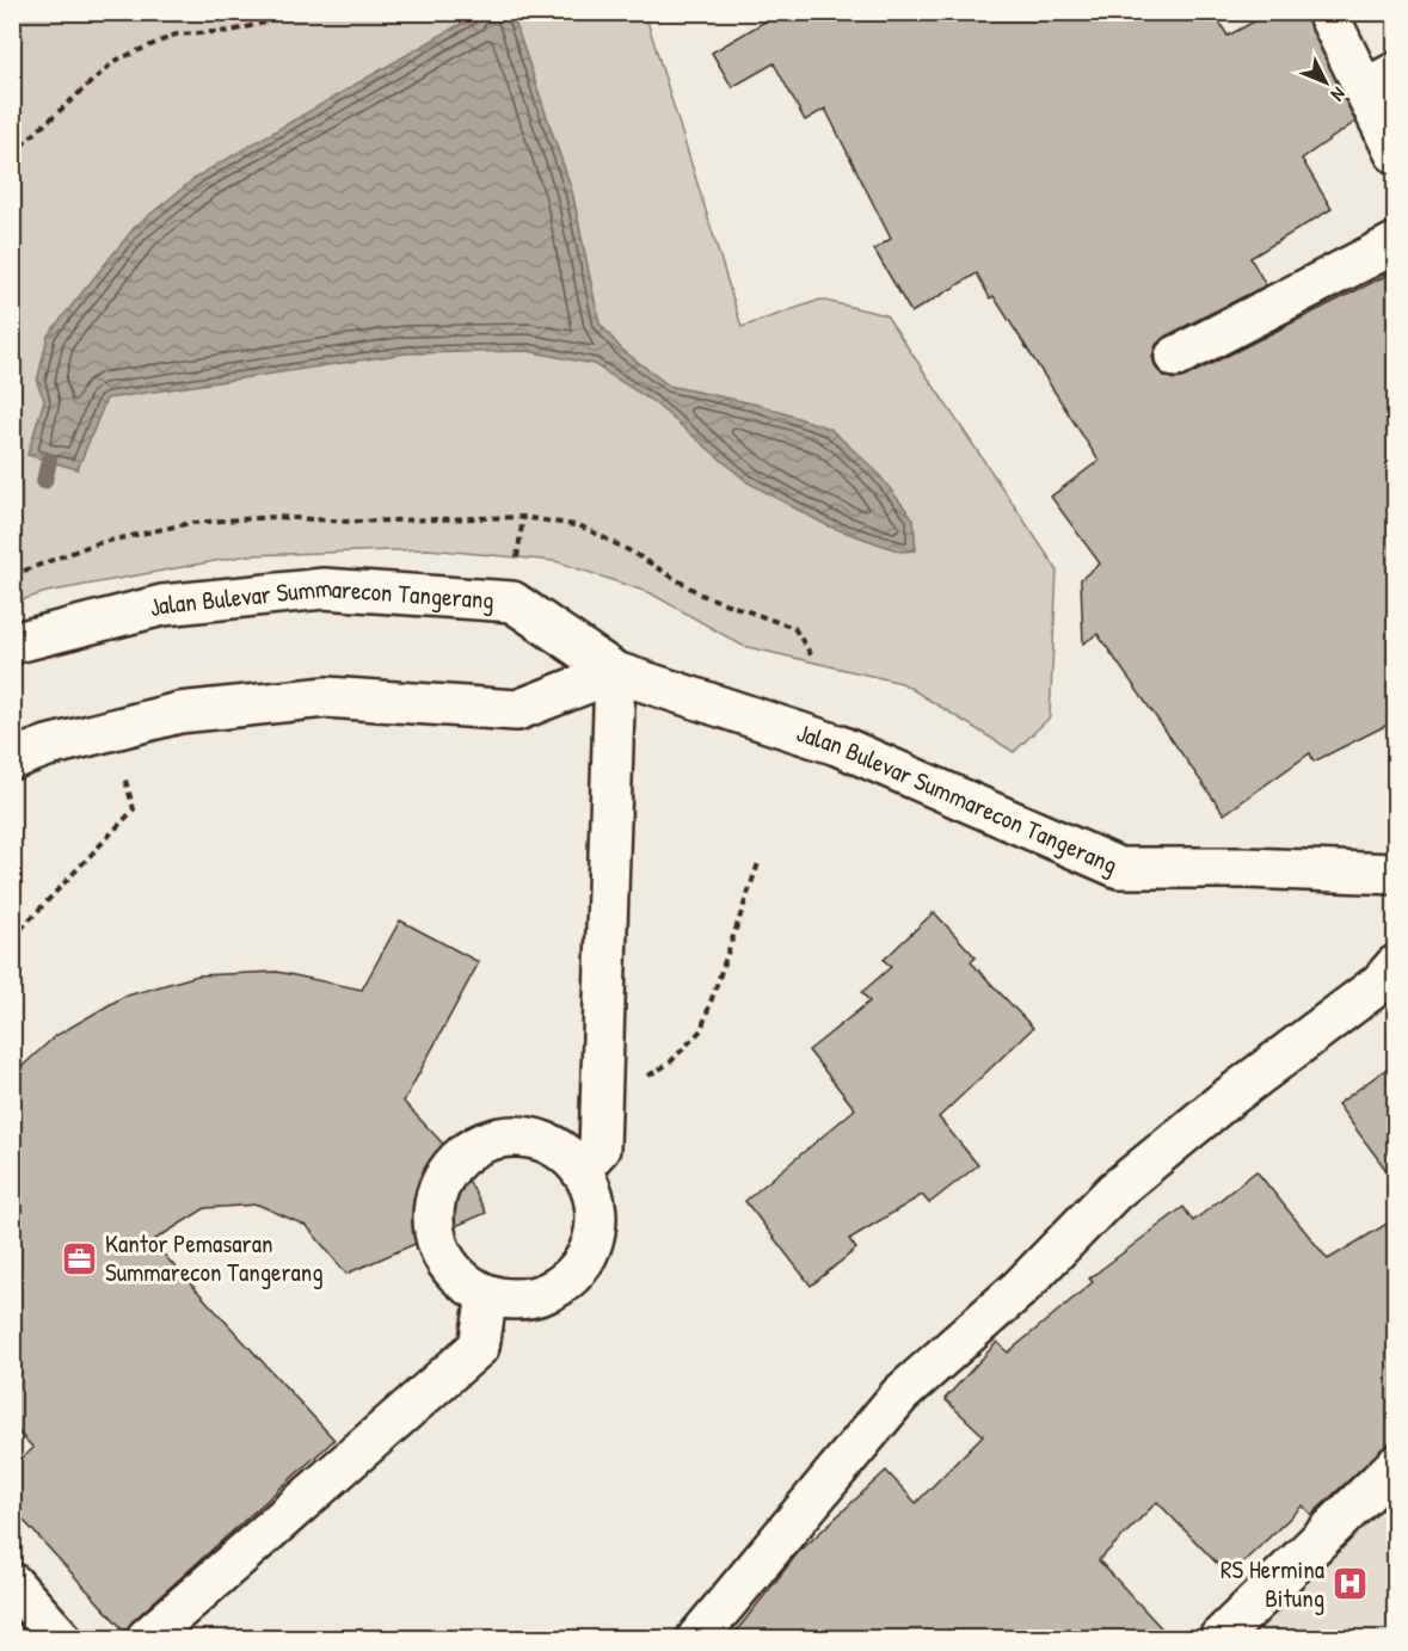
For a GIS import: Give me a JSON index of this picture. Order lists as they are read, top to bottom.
{
  "streets": {
    "street": ["Jalan Bulevar Summarecon Tangerang"]
  },
  "places": {
    "office": ["Kantor Pemasaran Summarecon Tangerang"],
    "hospital": ["RS Hermina Bitung"]
  },
  "north": "bottom right"
}
